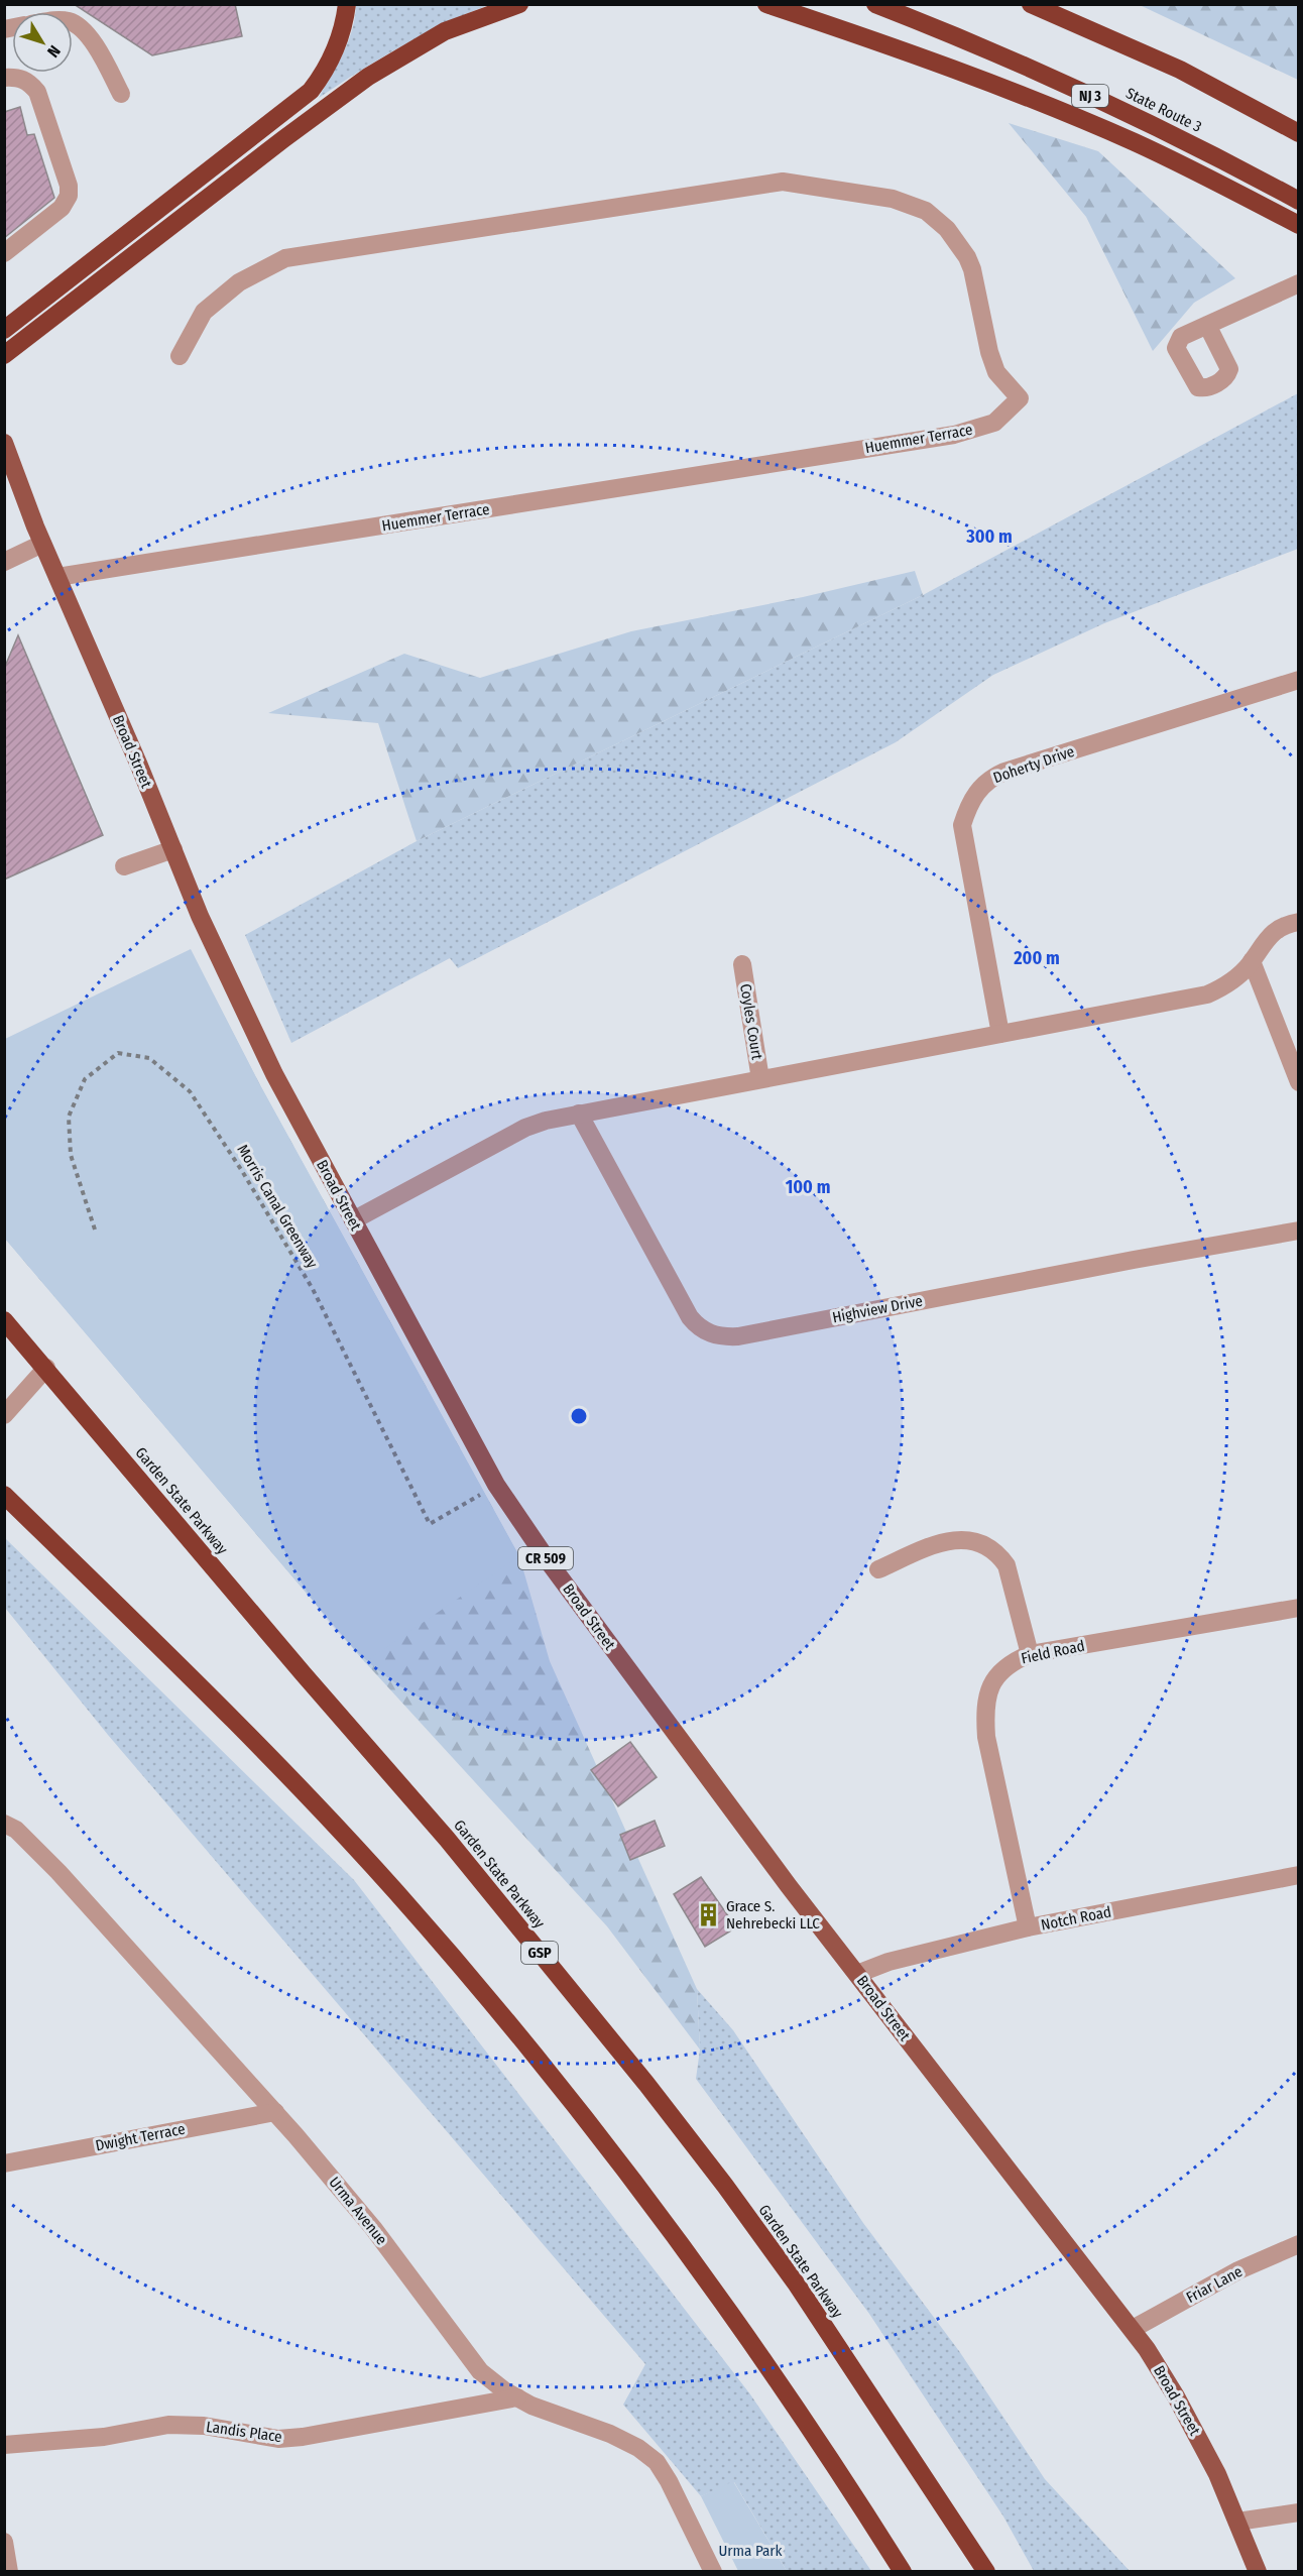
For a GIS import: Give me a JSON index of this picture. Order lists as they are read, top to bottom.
{
  "streets": {
    "highway": [
      "NJ 3",
      "State Route 3",
      "Garden State Parkway",
      "GSP"
    ],
    "main road": ["Broad Street", "CR 509"],
    "street": [
      "Huemmer Terrace",
      "Doherty Drive",
      "Coyles Court",
      "Highview Drive",
      "Field Road",
      "Notch Road",
      "Dwight Terrace",
      "Urma Avenue",
      "Friar Lane",
      "Landis Place"
    ],
    "path": ["Morris Canal Greenway"]
  },
  "crossings": [
    ["Huemmer Terrace", "Broad Street"],
    ["Broad Street", "Morris Canal Greenway"],
    ["Broad Street", "Notch Road"],
    ["Broad Street", "Friar Lane"],
    ["Field Road", "Notch Road"],
    ["Dwight Terrace", "Urma Avenue"],
    ["Urma Avenue", "Landis Place"]
  ],
  "parks": ["Urma Park"],
  "places": {
    "building": ["Grace S. Nehrebecki LLC"]
  },
  "north": "bottom right",
  "rings": ["300 m", "200 m", "100 m"]
}
